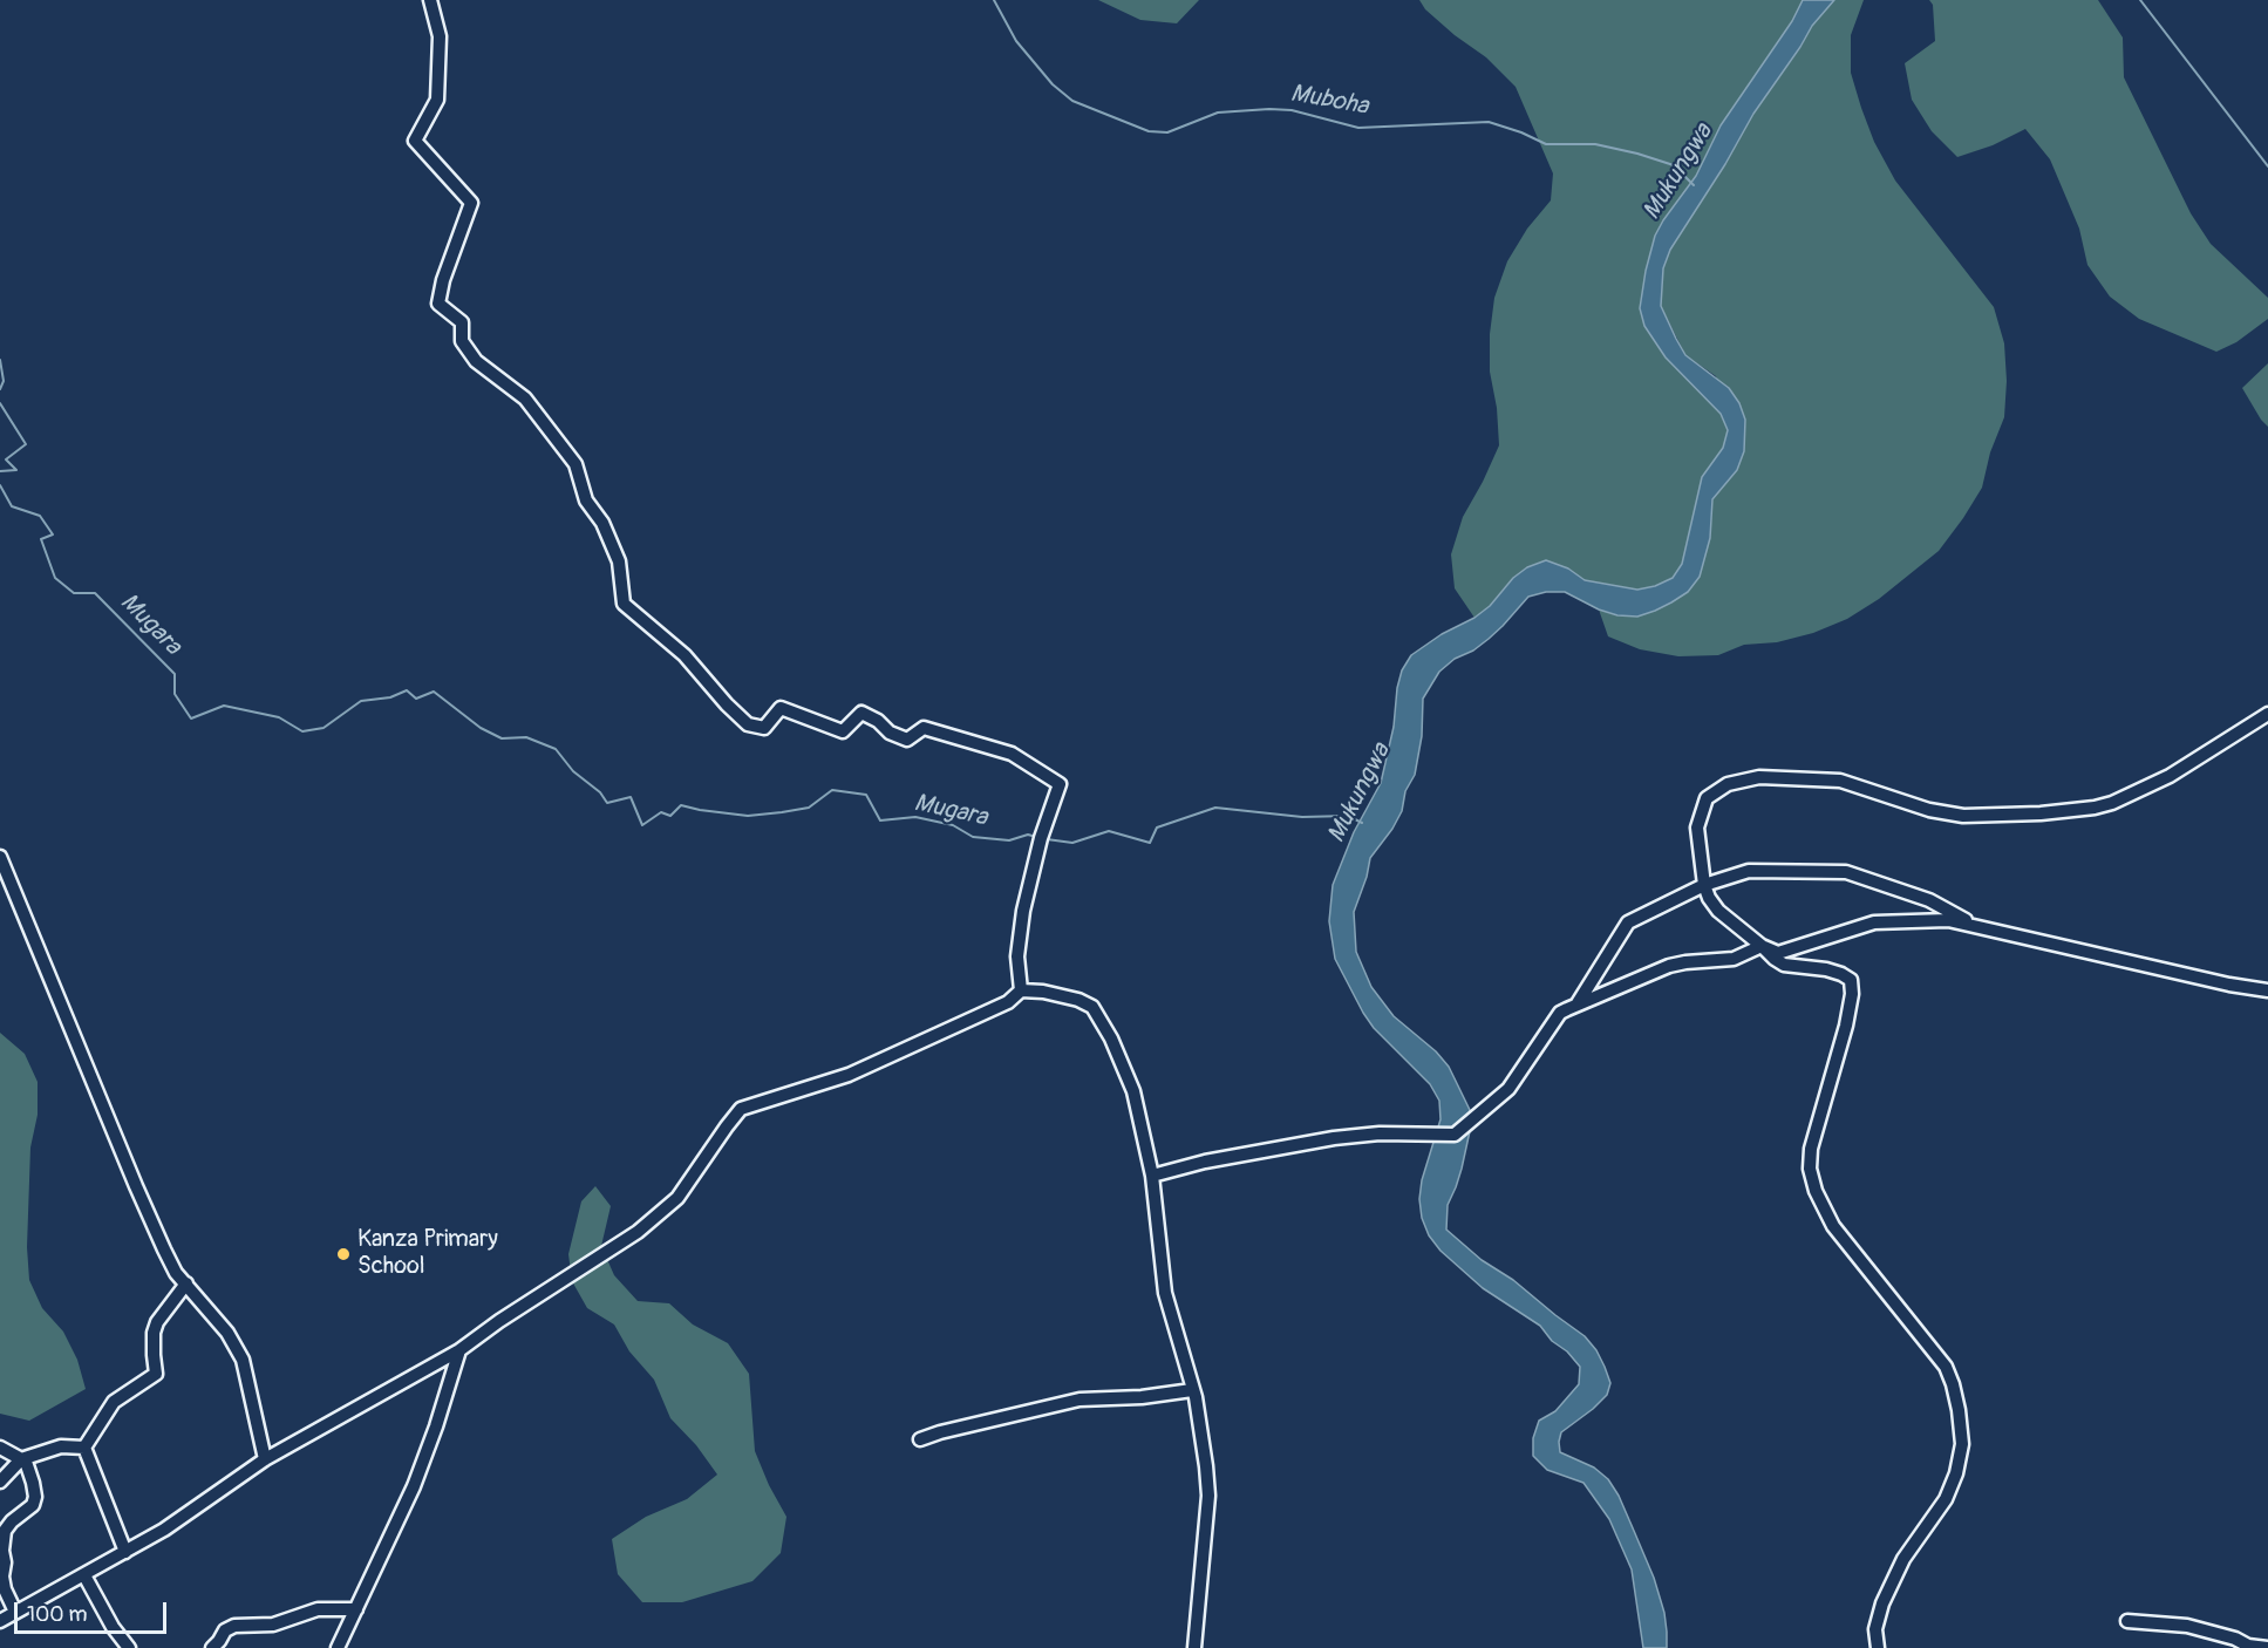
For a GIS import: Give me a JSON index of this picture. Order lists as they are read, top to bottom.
{
  "water": ["Muboha", "Mukungwa", "Mugara"],
  "places": ["Kanza Primary School"],
  "scale_bar": "100 m"
}
